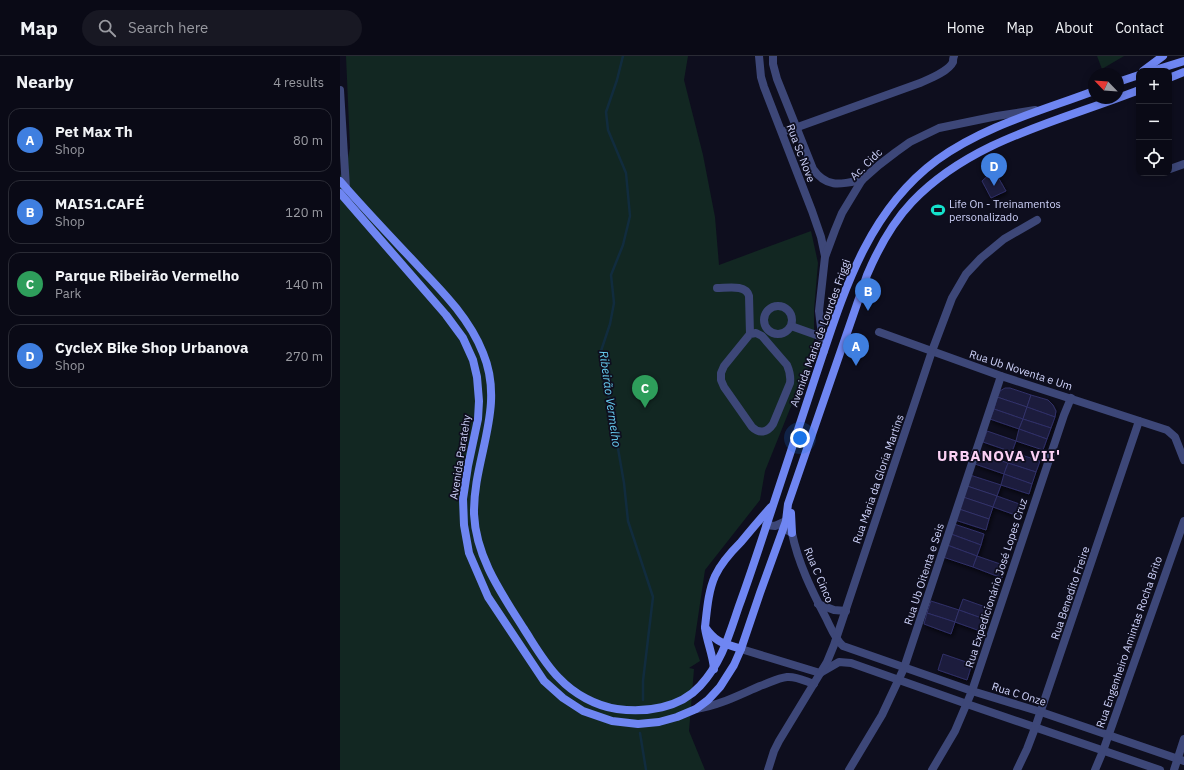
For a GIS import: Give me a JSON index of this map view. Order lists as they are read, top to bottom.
{
  "streets": {
    "street": [
      "Rua Sc Nove",
      "Ac. Cidc",
      "Avenida Maria de Lourdes Friggi",
      "Rua Ub Noventa e Um",
      "Avenida Paratehy",
      "Rua Maria da Gloria Martins",
      "Rua Ub Oitenta e Seis",
      "Rua C Cinco",
      "Rua Expedicionário José Lopes Cruz",
      "Rua Benedito Freire",
      "Rua Engenheiro Amintas Rocha Brito",
      "Rua C Onze"
    ]
  },
  "crossings": [
    ["Rua Sc Nove", "Ac. Cidc"],
    ["Ac. Cidc", "Avenida Maria de Lourdes Friggi"],
    ["Avenida Maria de Lourdes Friggi", "Avenida Paratehy"],
    ["Rua Ub Noventa e Um", "Rua Maria da Gloria Martins"],
    ["Rua Ub Noventa e Um", "Rua Ub Oitenta e Seis"],
    ["Rua Ub Noventa e Um", "Rua Expedicionário José Lopes Cruz"],
    ["Rua Ub Noventa e Um", "Rua Benedito Freire"],
    ["Rua Maria da Gloria Martins", "Rua C Cinco"],
    ["Rua Ub Oitenta e Seis", "Rua C Onze"],
    ["Rua C Cinco", "Rua C Onze"],
    ["Rua Expedicionário José Lopes Cruz", "Rua C Onze"],
    ["Rua Benedito Freire", "Rua C Onze"],
    ["Rua Engenheiro Amintas Rocha Brito", "Rua C Onze"]
  ],
  "districts": ["URBANOVA VII'"],
  "water": ["Ribeirão Vermelho"],
  "places": {
    "sports": ["Life On - Treinamentos personalizado"]
  },
  "north": "top left",
  "page": {
    "header": "Map",
    "search": "Search here",
    "nav": [
      "Home",
      "Map",
      "About",
      "Contact"
    ],
    "heading": ["Nearby", "4 results"],
    "map_buttons": ["+", "−"],
    "list": [
      {
        "mark": "A",
        "name": "Pet Max Th",
        "note": "Shop",
        "value": "80 m"
      },
      {
        "mark": "B",
        "name": "MAIS1.CAFÉ",
        "note": "Shop",
        "value": "120 m"
      },
      {
        "mark": "C",
        "name": "Parque Ribeirão Vermelho",
        "note": "Park",
        "value": "140 m"
      },
      {
        "mark": "D",
        "name": "CycleX Bike Shop Urbanova",
        "note": "Shop",
        "value": "270 m"
      }
    ],
    "pins": [
      "D",
      "B",
      "A",
      "C"
    ]
  }
}
